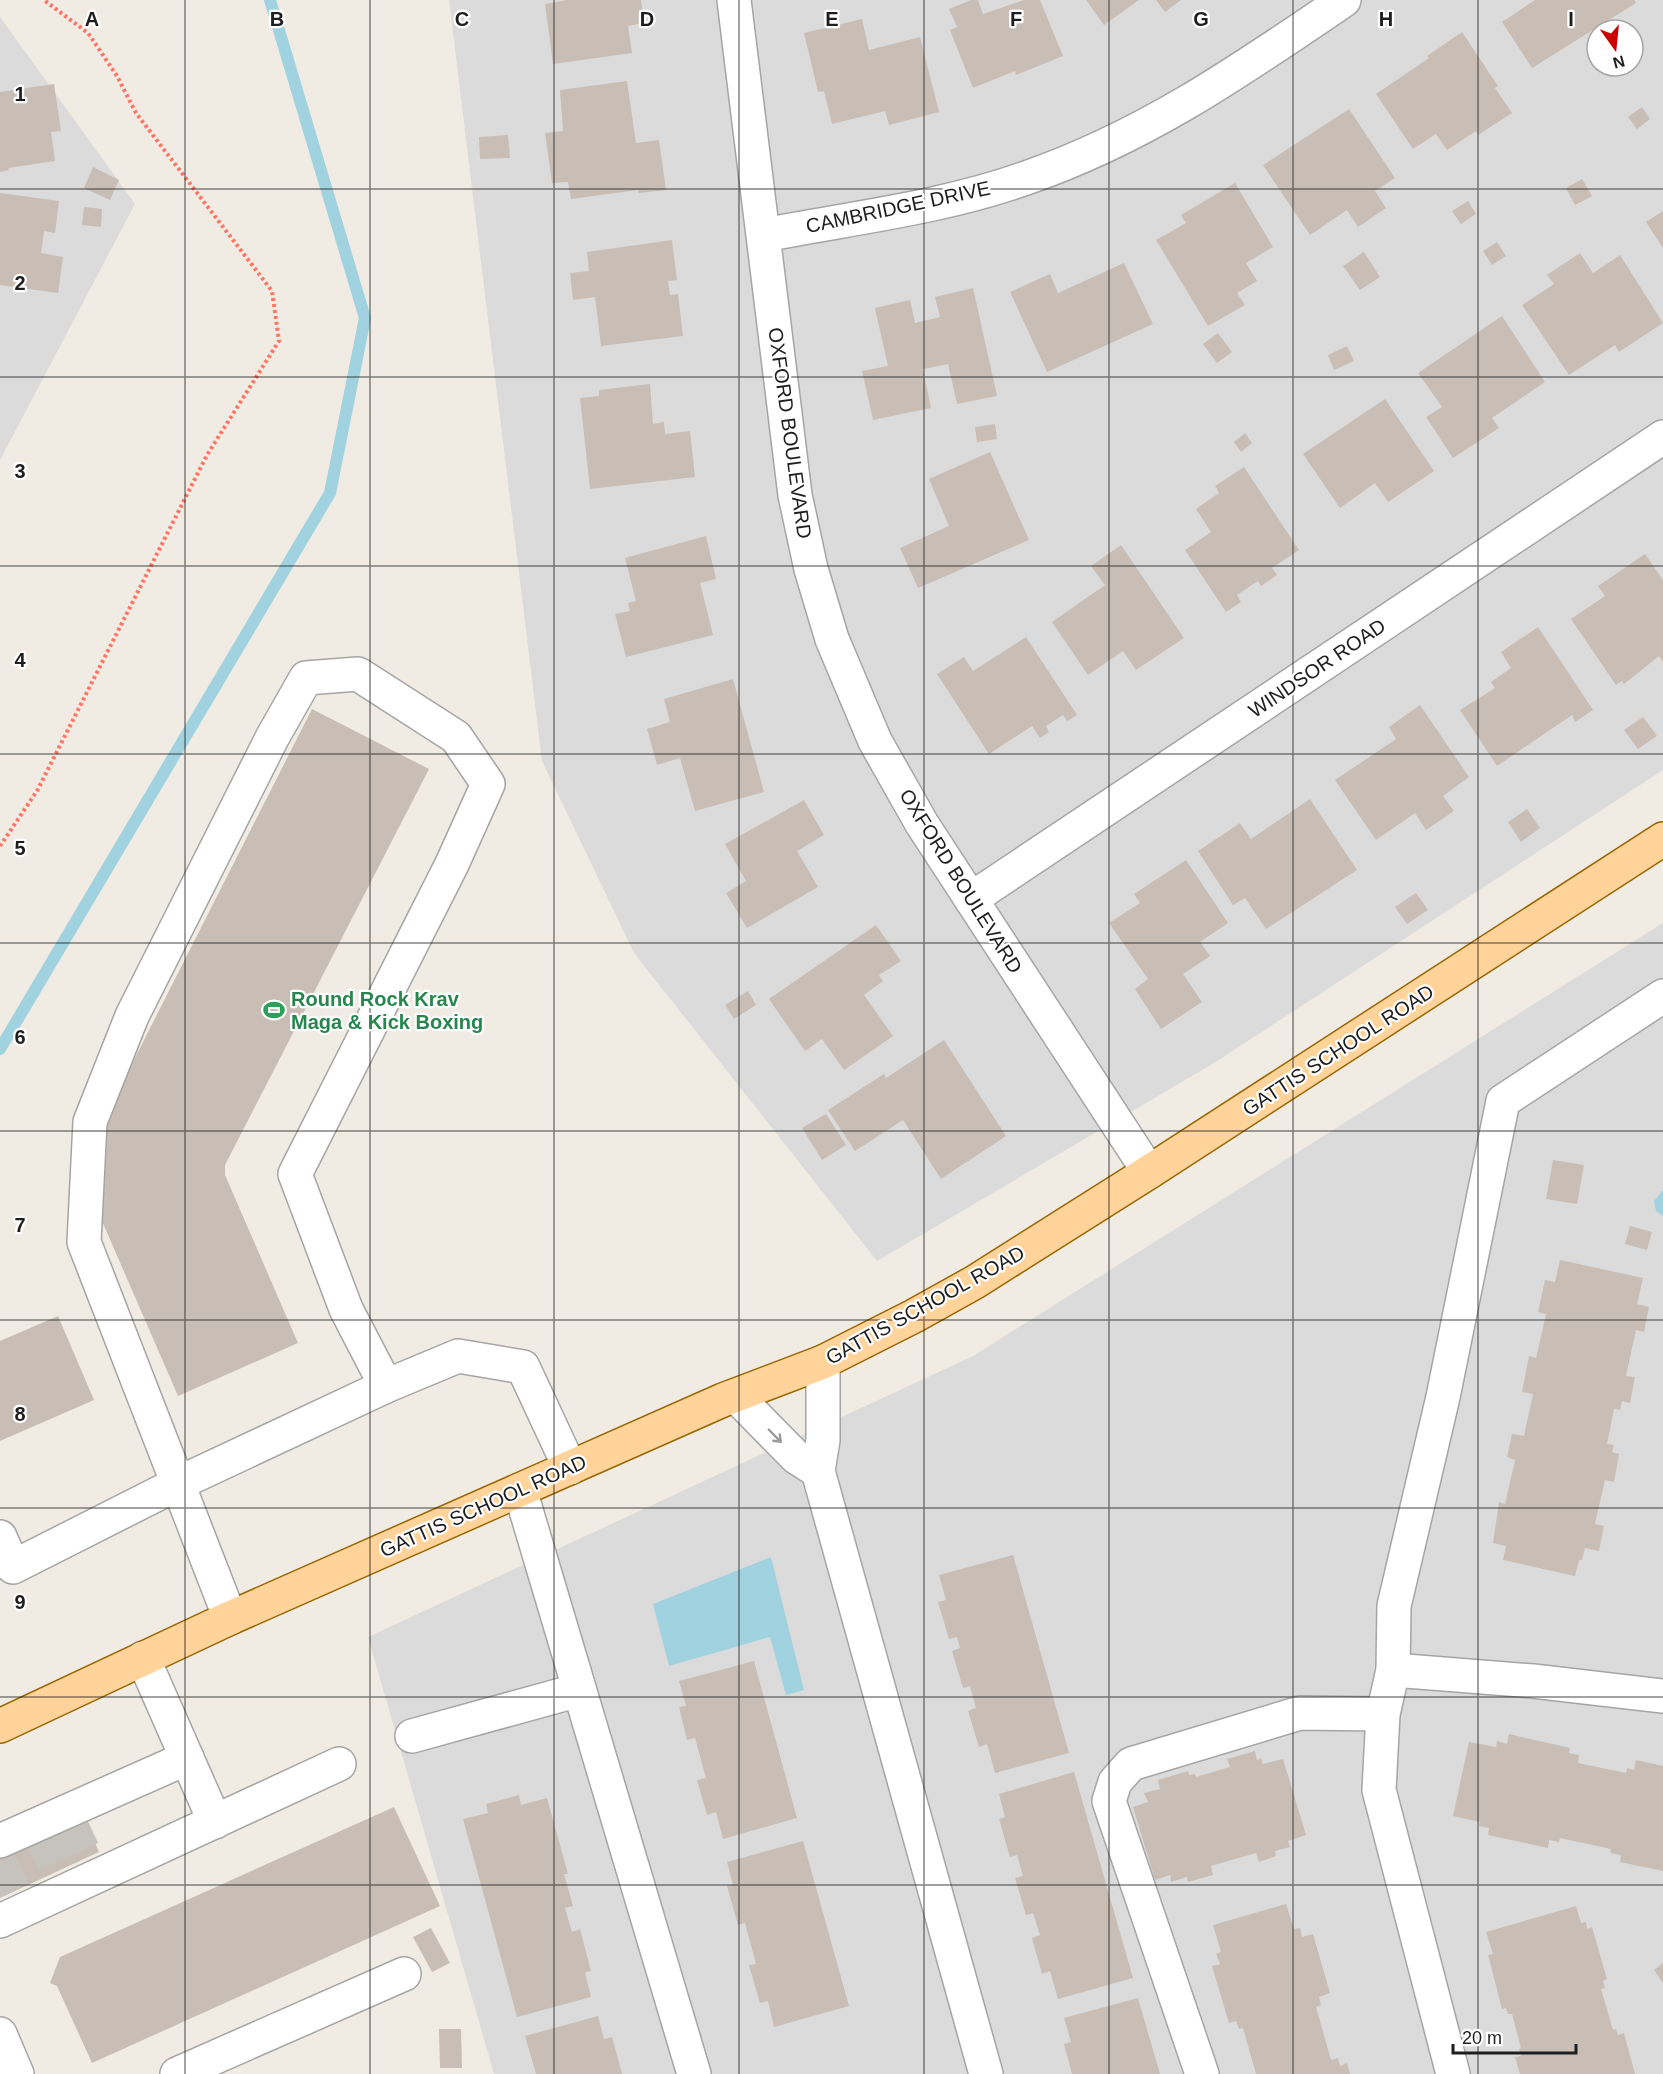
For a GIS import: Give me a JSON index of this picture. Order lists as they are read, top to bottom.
{
  "streets": {
    "main road": ["GATTIS SCHOOL ROAD"],
    "street": ["CAMBRIDGE DRIVE", "OXFORD BOULEVARD", "WINDSOR ROAD"]
  },
  "crossings": [
    ["CAMBRIDGE DRIVE", "OXFORD BOULEVARD"],
    ["OXFORD BOULEVARD", "WINDSOR ROAD"],
    ["OXFORD BOULEVARD", "GATTIS SCHOOL ROAD"]
  ],
  "places": {
    "sports": ["Round Rock Krav Maga & Kick Boxing"]
  },
  "scale_bar": "20 m",
  "north": "bottom",
  "grid": {
    "columns": [
      "A",
      "B",
      "C",
      "D",
      "E",
      "F",
      "G",
      "H",
      "I"
    ],
    "rows": [
      "1",
      "2",
      "3",
      "4",
      "5",
      "6",
      "7",
      "8",
      "9"
    ]
  }
}
